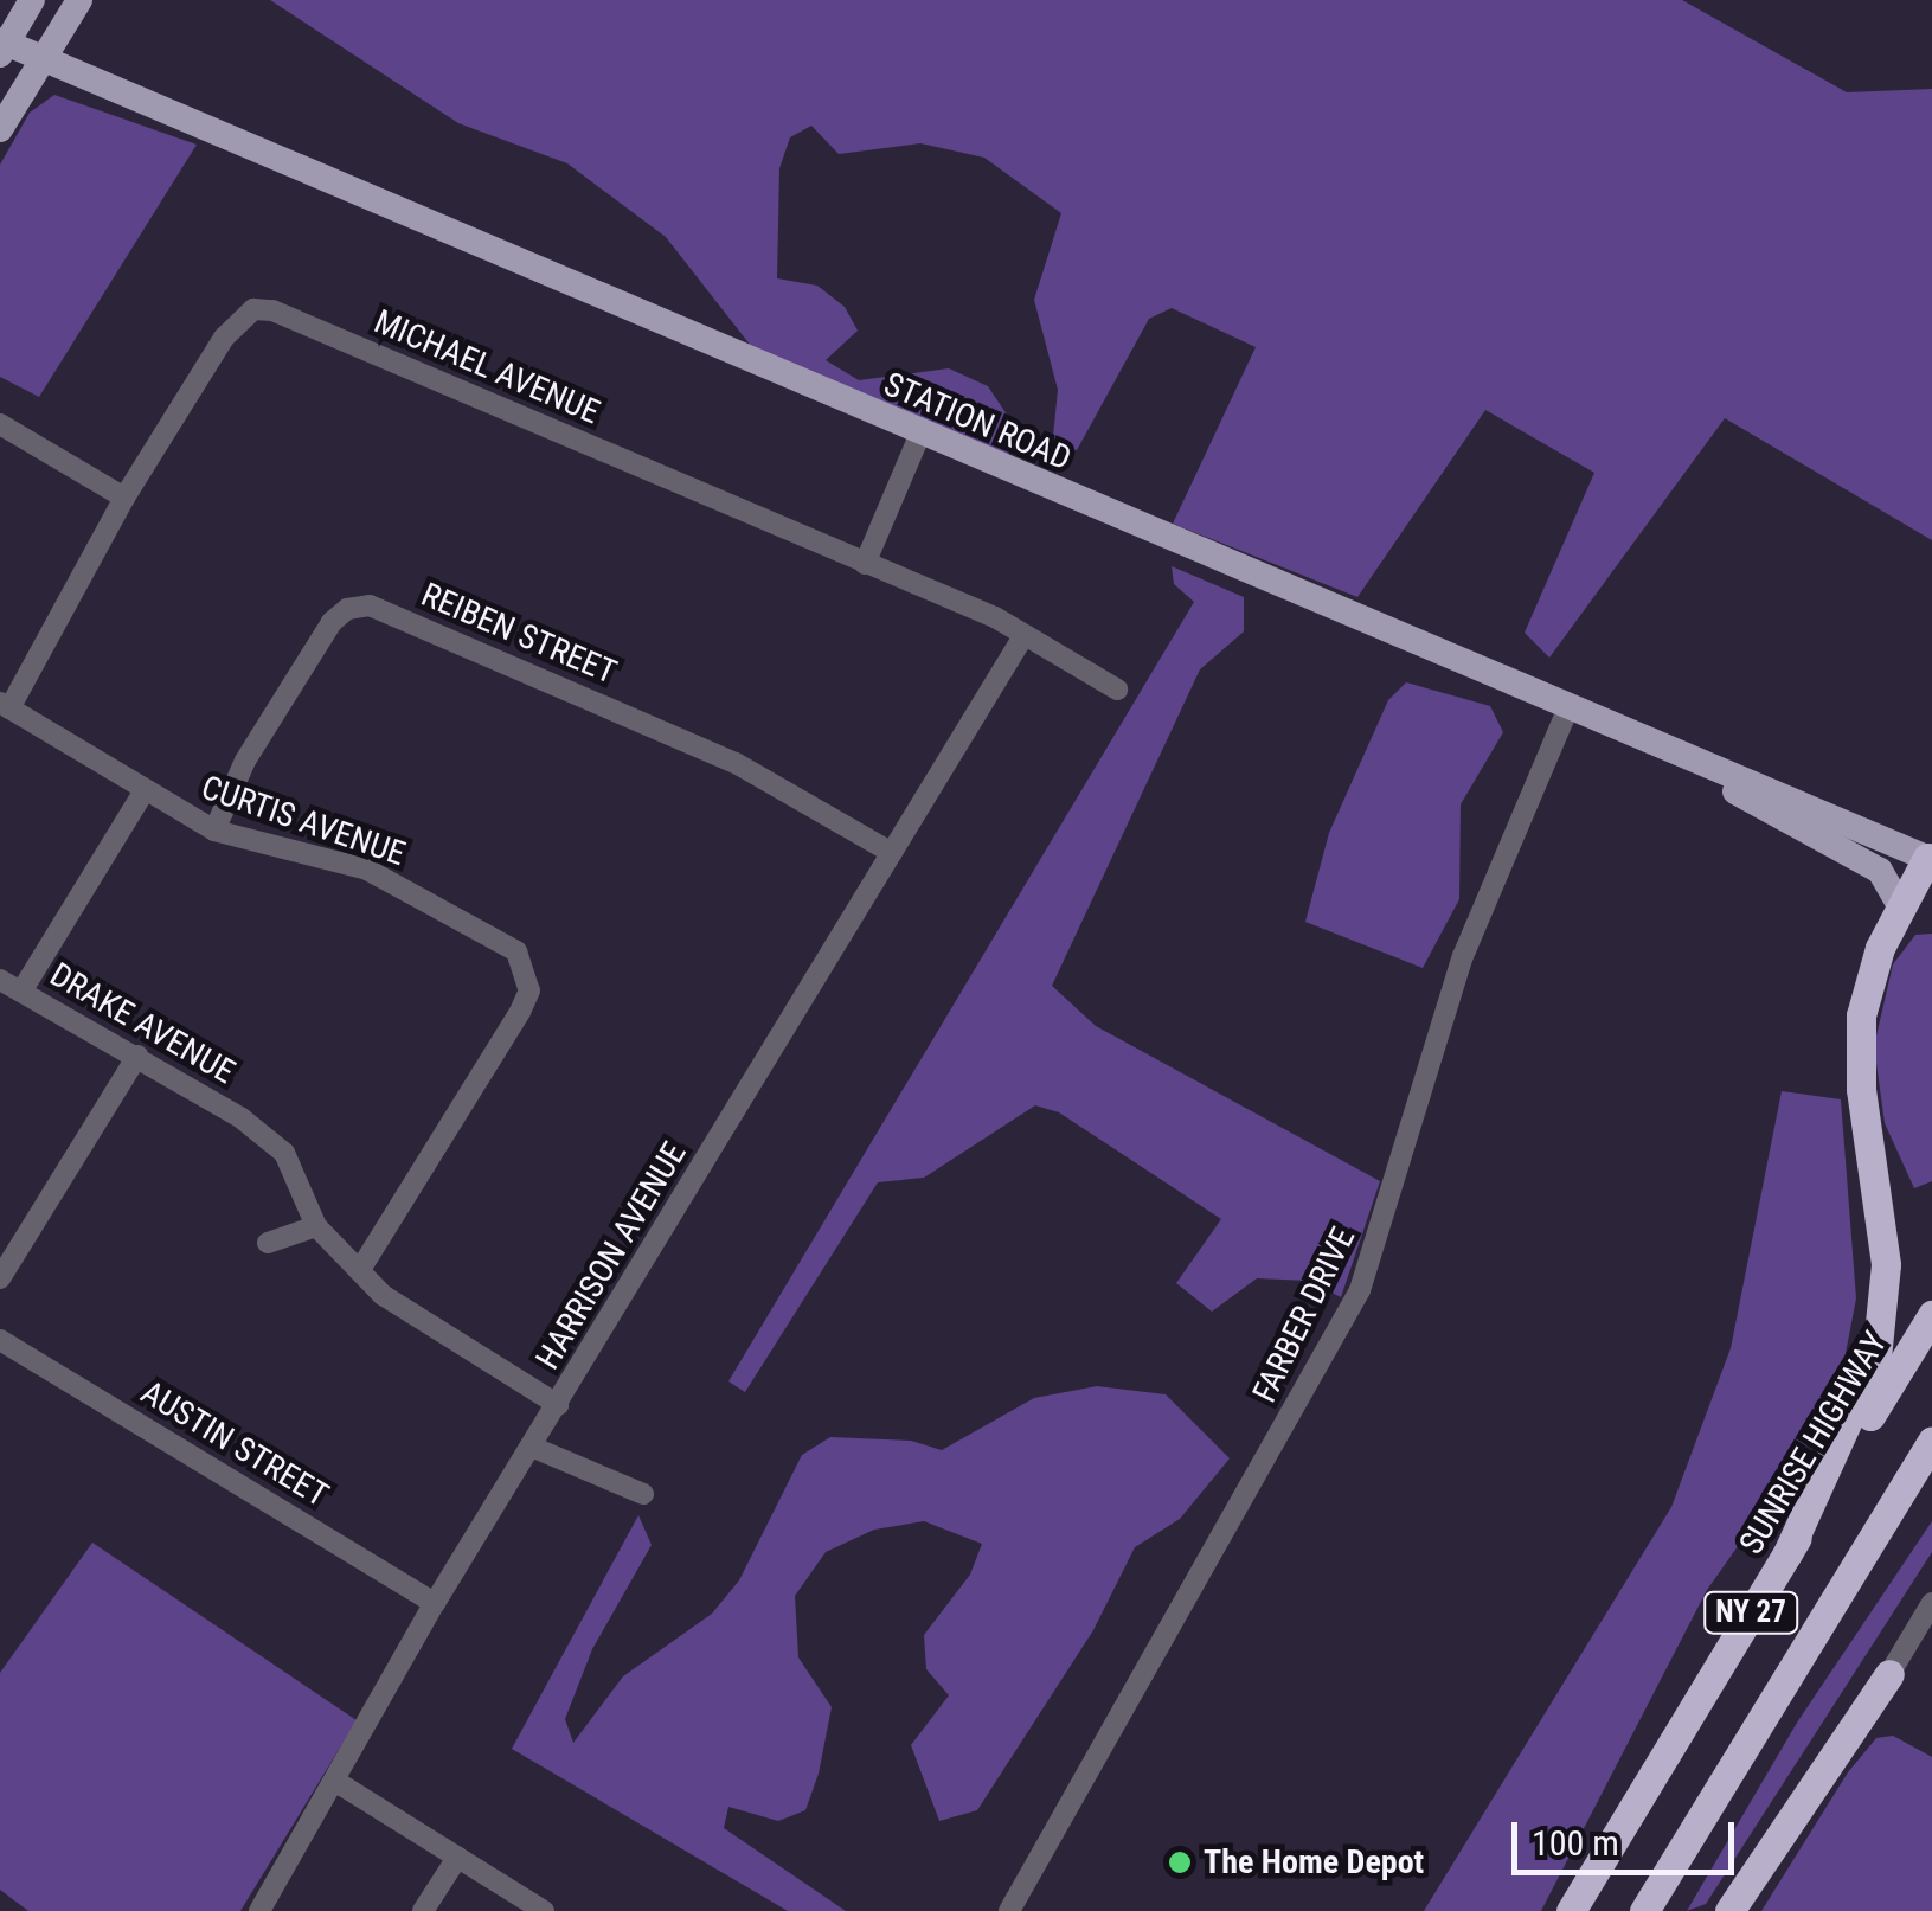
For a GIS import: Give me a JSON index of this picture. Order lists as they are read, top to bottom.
{
  "streets": {
    "highway": ["SUNRISE HIGHWAY", "NY 27"],
    "main road": ["STATION ROAD"],
    "street": [
      "MICHAEL AVENUE",
      "REIBEN STREET",
      "CURTIS AVENUE",
      "DRAKE AVENUE",
      "HARRISON AVENUE",
      "FARBER DRIVE",
      "AUSTIN STREET"
    ]
  },
  "crossings": [
    ["MICHAEL AVENUE", "CURTIS AVENUE"],
    ["MICHAEL AVENUE", "HARRISON AVENUE"],
    ["STATION ROAD", "FARBER DRIVE"],
    ["REIBEN STREET", "CURTIS AVENUE"],
    ["REIBEN STREET", "HARRISON AVENUE"],
    ["CURTIS AVENUE", "DRAKE AVENUE"],
    ["DRAKE AVENUE", "HARRISON AVENUE"],
    ["HARRISON AVENUE", "AUSTIN STREET"]
  ],
  "places": ["The Home Depot"],
  "scale_bar": "100 m"
}
